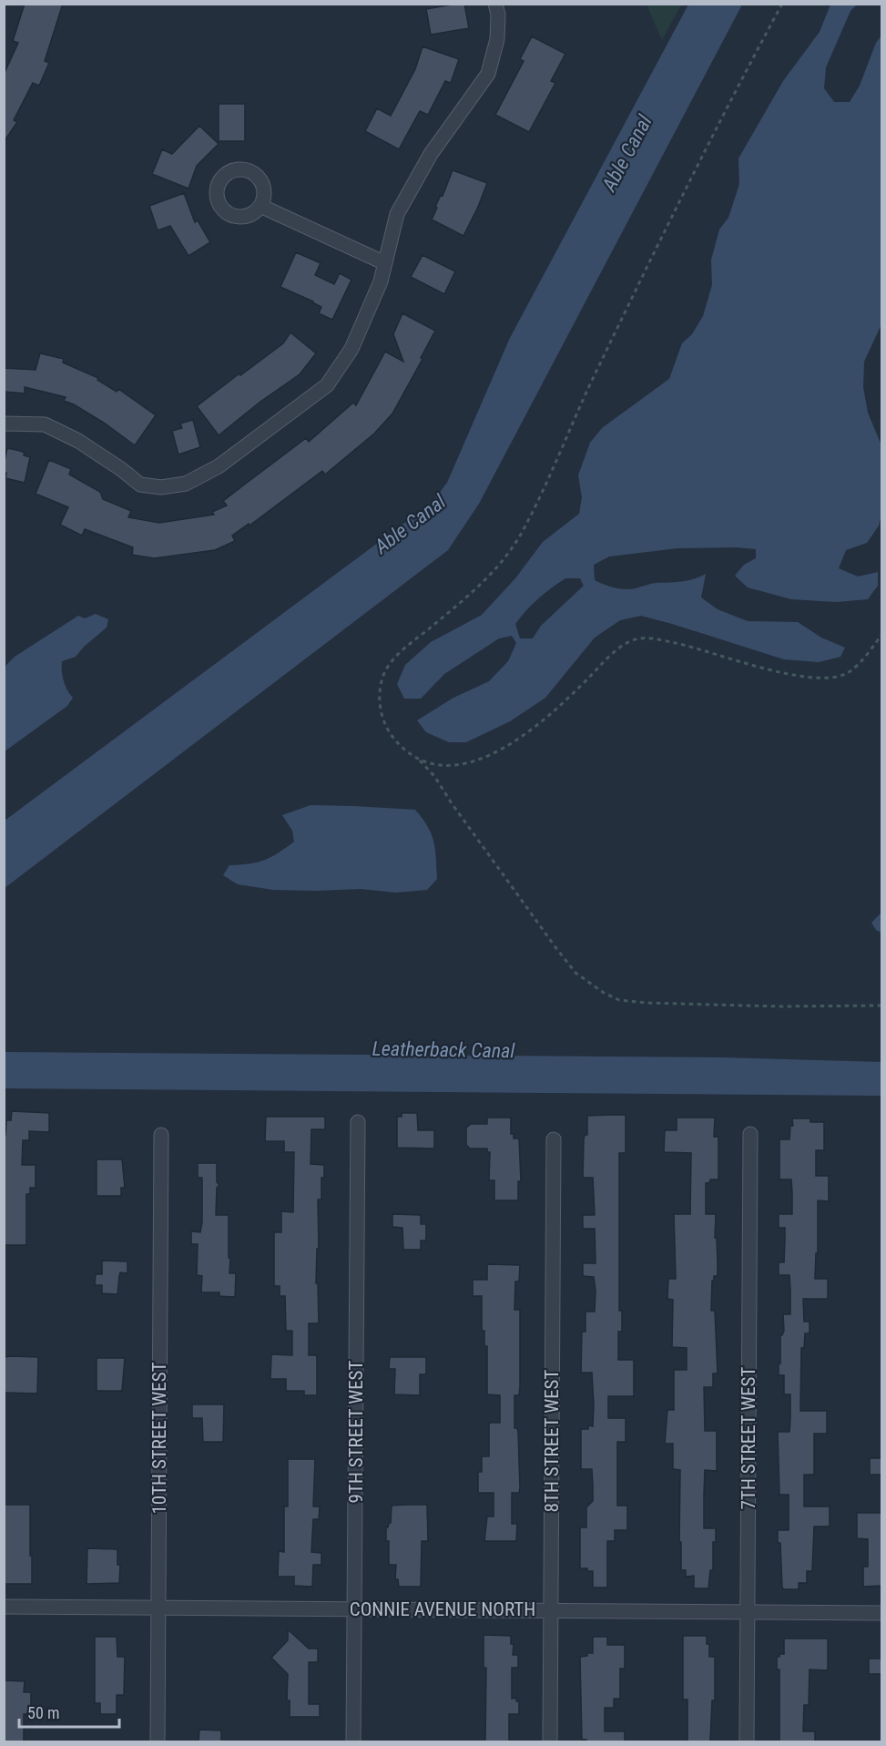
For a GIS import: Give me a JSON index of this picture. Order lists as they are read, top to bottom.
{
  "streets": {
    "street": [
      "9TH STREET WEST",
      "10TH STREET WEST",
      "7TH STREET WEST",
      "8TH STREET WEST",
      "CONNIE AVENUE NORTH"
    ]
  },
  "crossings": [
    ["9TH STREET WEST", "CONNIE AVENUE NORTH"],
    ["10TH STREET WEST", "CONNIE AVENUE NORTH"],
    ["7TH STREET WEST", "CONNIE AVENUE NORTH"],
    ["8TH STREET WEST", "CONNIE AVENUE NORTH"]
  ],
  "water": ["Able Canal", "Leatherback Canal"],
  "scale_bar": "50 m"
}
